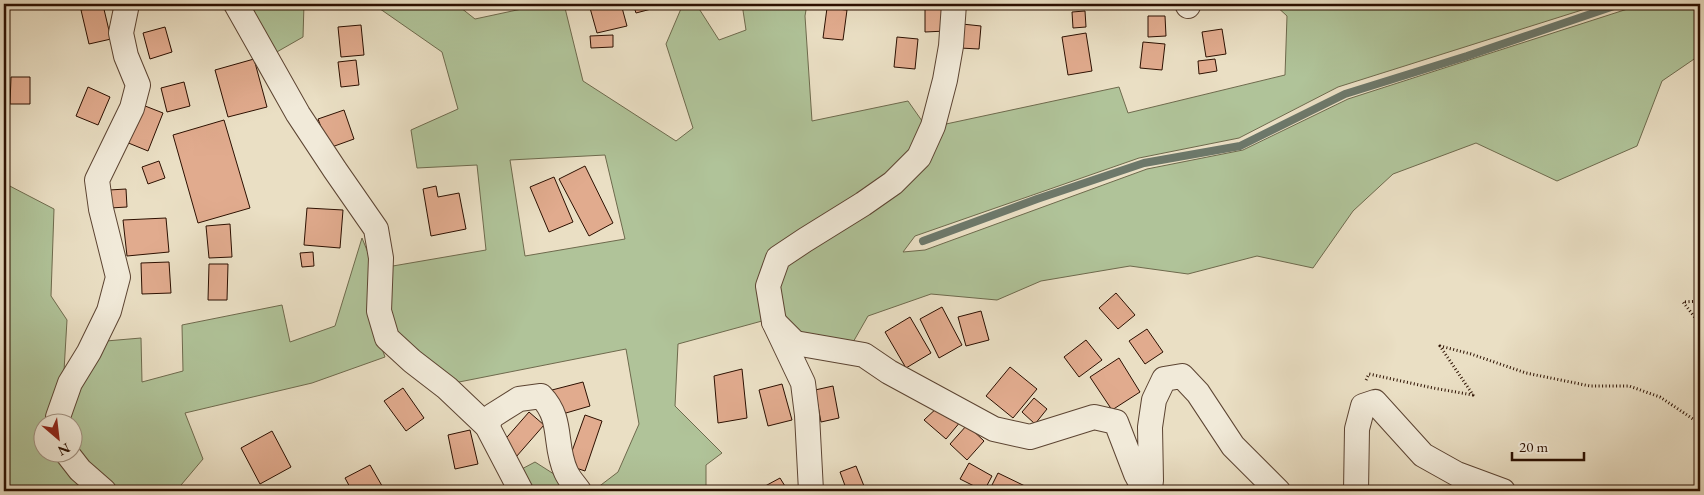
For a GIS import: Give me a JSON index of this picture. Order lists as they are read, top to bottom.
{
  "scale_bar": "20 m",
  "north": "bottom right"
}
